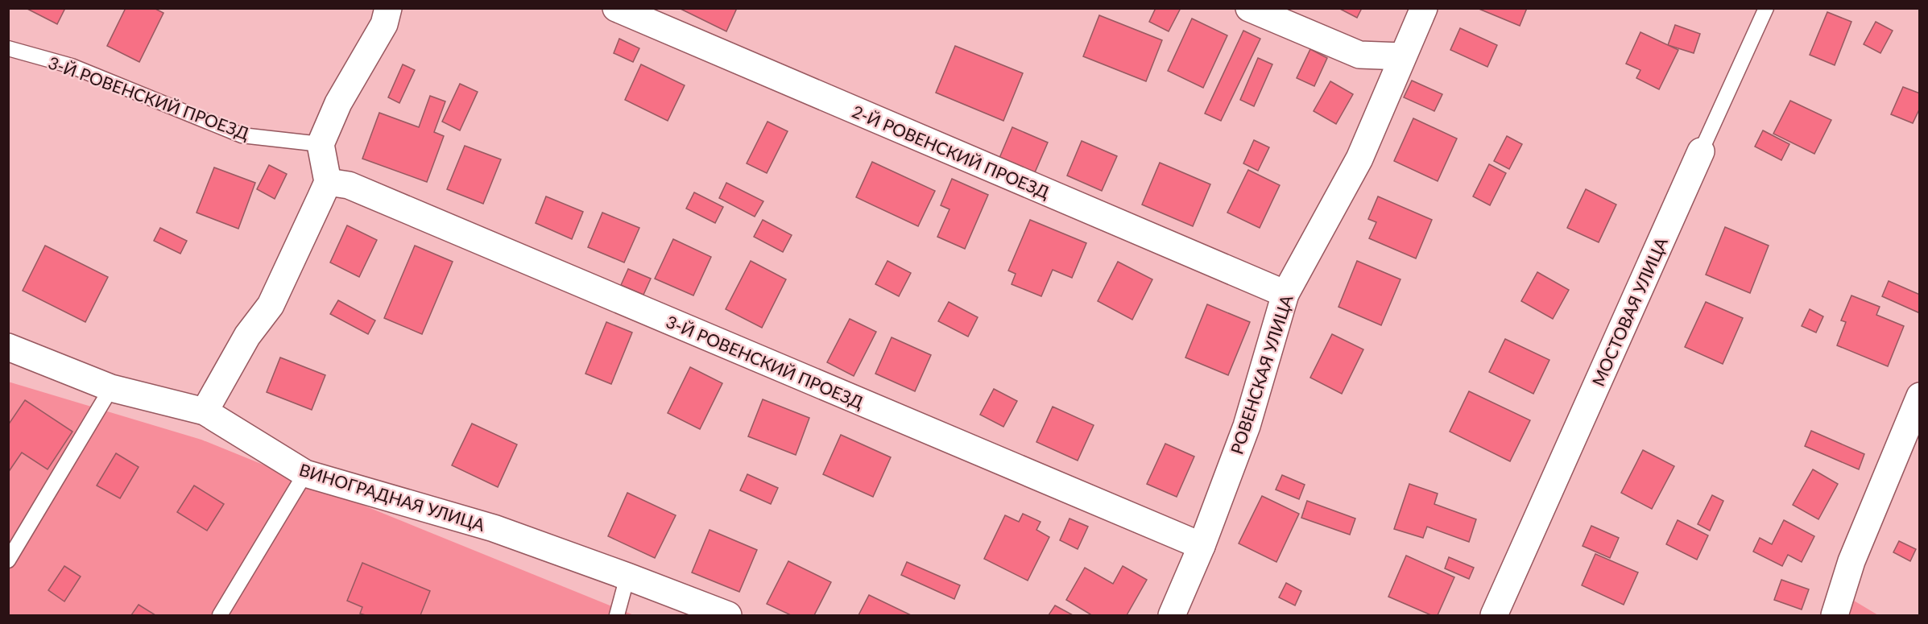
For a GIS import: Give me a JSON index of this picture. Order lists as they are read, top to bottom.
{
  "streets": {
    "street": [
      "3-Й РОВЕНСКИЙ ПРОЕЗД",
      "2-Й РОВЕНСКИЙ ПРОЕЗД",
      "МОСТОВАЯ УЛИЦА",
      "РОВЕНСКАЯ УЛИЦА",
      "ВИНОГРАДНАЯ УЛИЦА"
    ]
  },
  "crossings": [
    ["3-Й РОВЕНСКИЙ ПРОЕЗД", "РОВЕНСКАЯ УЛИЦА"],
    ["2-Й РОВЕНСКИЙ ПРОЕЗД", "РОВЕНСКАЯ УЛИЦА"]
  ]
}
